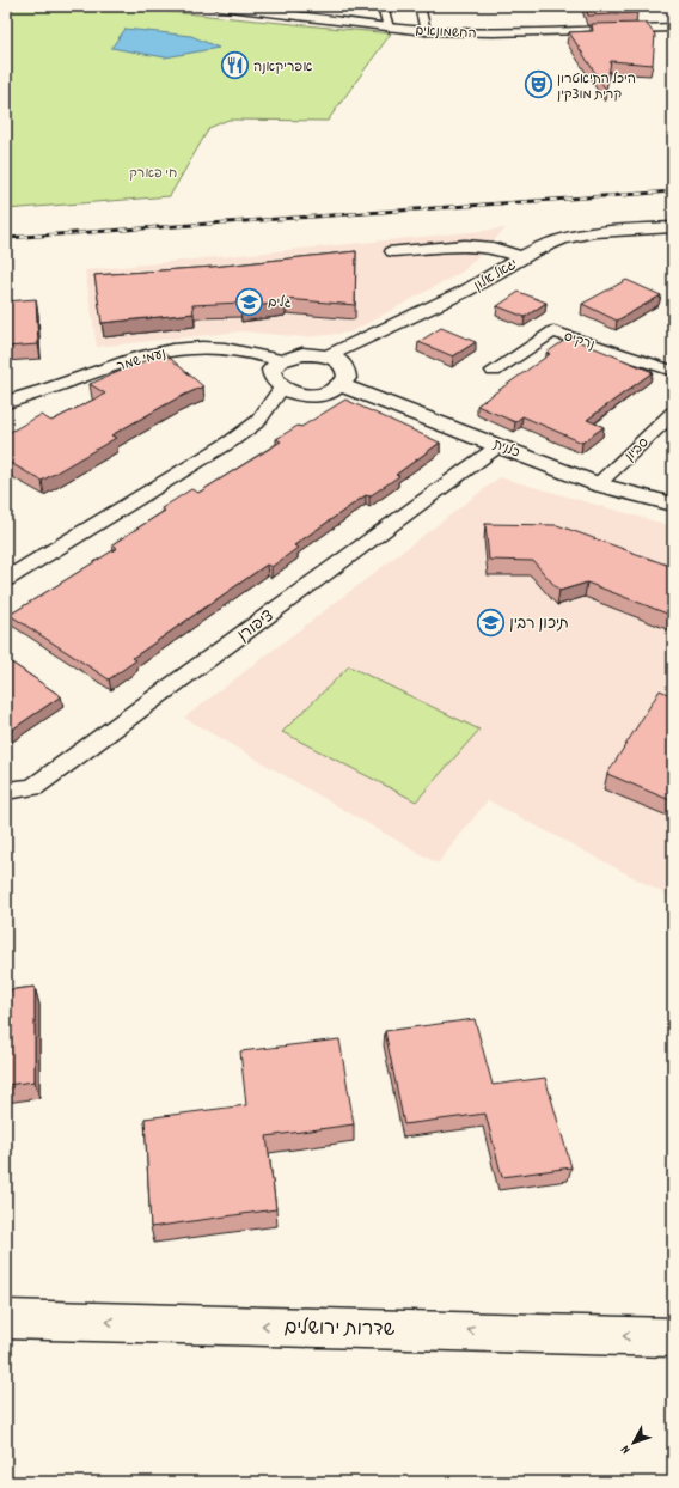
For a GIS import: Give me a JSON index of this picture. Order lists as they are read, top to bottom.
{
  "streets": {
    "street": [
      "החשמונאים",
      "יגאל אלון",
      "נרקיס",
      "נעמי שמר",
      "כלנית",
      "סביון",
      "ציפורן",
      "שדרות ירושלים"
    ]
  },
  "crossings": [
    ["כלנית", "סביון"],
    ["כלנית", "ציפורן"]
  ],
  "one_way": ["שדרות ירושלים"],
  "parks": ["חי פארק"],
  "places": {
    "restaurant": ["אפריקאנה"],
    "theatre": ["היכל התיאטרון קרית מוצקין"],
    "school or university": ["גלים", "תיכון רבין"]
  },
  "north": "bottom left"
}
